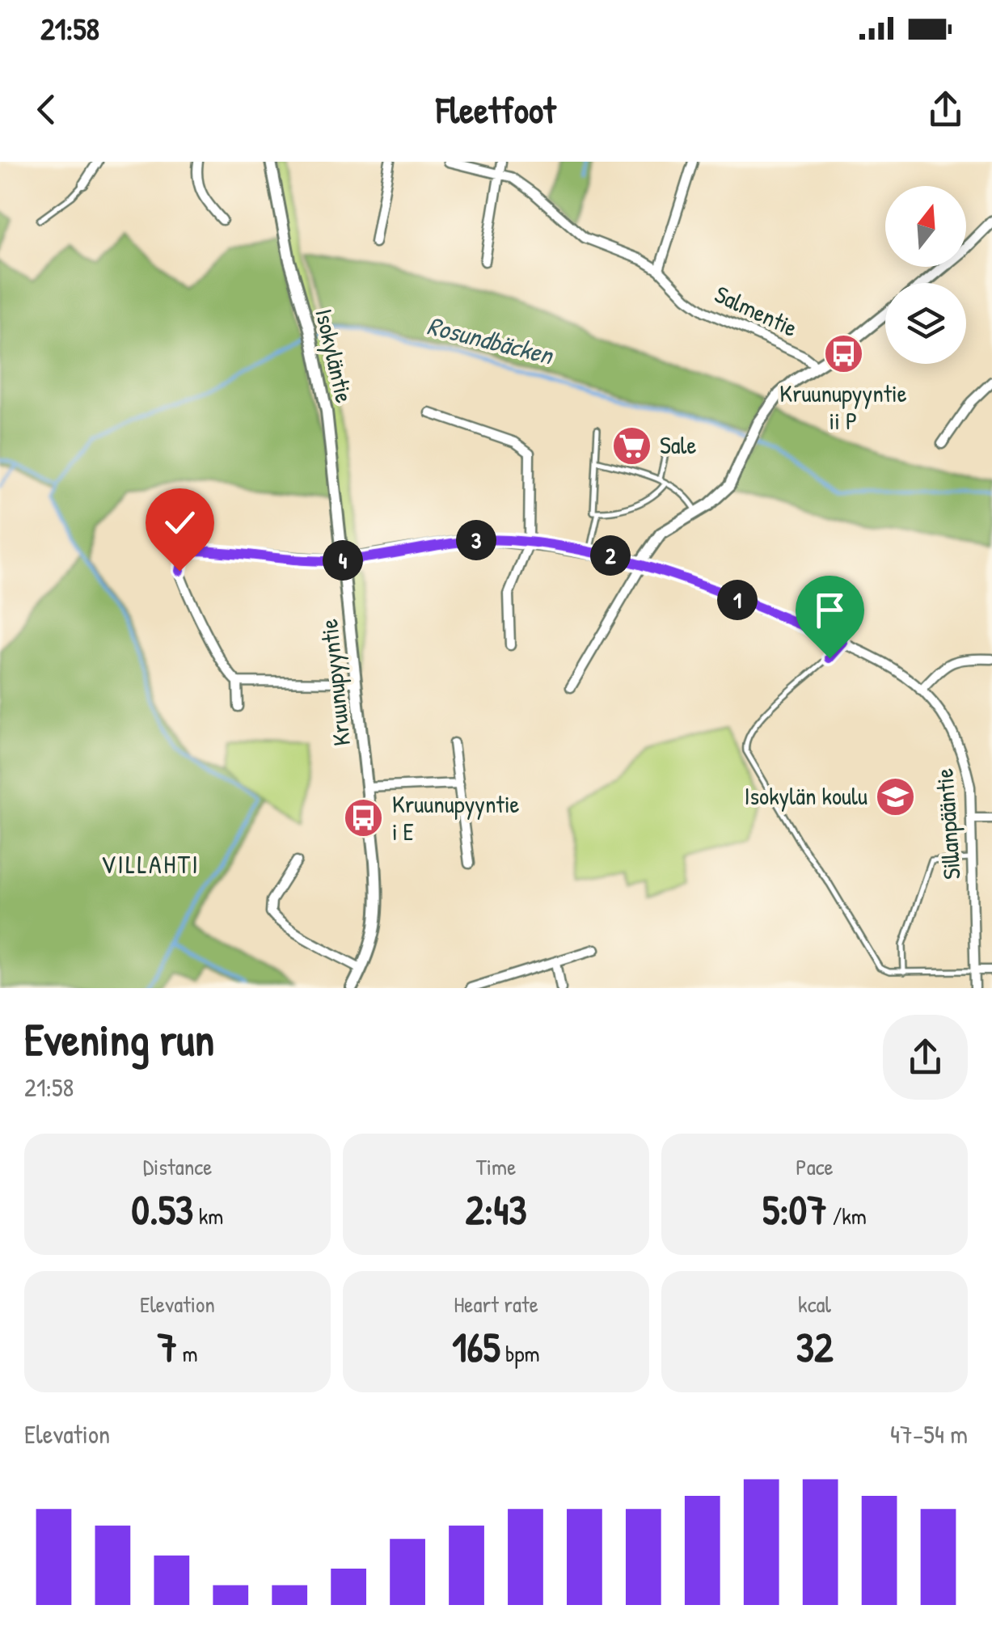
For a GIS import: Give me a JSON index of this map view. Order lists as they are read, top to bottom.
{
  "streets": {
    "street": [
      "Salmentie",
      "Isokyläntie",
      "Kruunupyyntie",
      "Sillanpääntie"
    ]
  },
  "crossings": [
    ["Isokyläntie", "Kruunupyyntie"]
  ],
  "districts": ["VILLAHTI"],
  "water": ["Rosundbäcken"],
  "places": {
    "bus stop": ["Kruunupyyntie ii P", "Kruunupyyntie i E"],
    "supermarket": ["Sale"],
    "school or university": ["Isokylän koulu"]
  },
  "north": "top",
  "page": {
    "status": "21:58",
    "header": "Fleetfoot",
    "pins": [
      "3",
      "2",
      "4",
      "1"
    ],
    "heading": ["Evening run", "21:58"],
    "stats": [
      ["Distance", "0.53 km"],
      ["Time", "2:43"],
      ["Pace", "5:07 /km"],
      ["Elevation", "7 m"],
      ["Heart rate", "165 bpm"],
      ["kcal", "32"]
    ],
    "chart": ["Elevation", "47–54 m"]
  }
}
